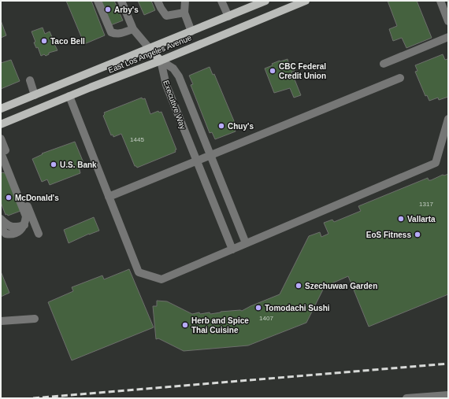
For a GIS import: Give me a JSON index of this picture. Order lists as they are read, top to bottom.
{
  "streets": {
    "main road": ["East Los Angeles Avenue"],
    "street": ["Executive Way"]
  },
  "crossings": [
    ["East Los Angeles Avenue", "Executive Way"]
  ],
  "places": [
    "Arby's",
    "Taco Bell",
    "CBC Federal Credit Union",
    "Chuy's",
    "U.S. Bank",
    "McDonald's",
    "Vallarta",
    "EoS Fitness",
    "Szechuwan Garden",
    "Tomodachi Sushi",
    "Herb and Spice Thai Cuisine"
  ],
  "house_numbers": ["1445", "1317", "1407"]
}
